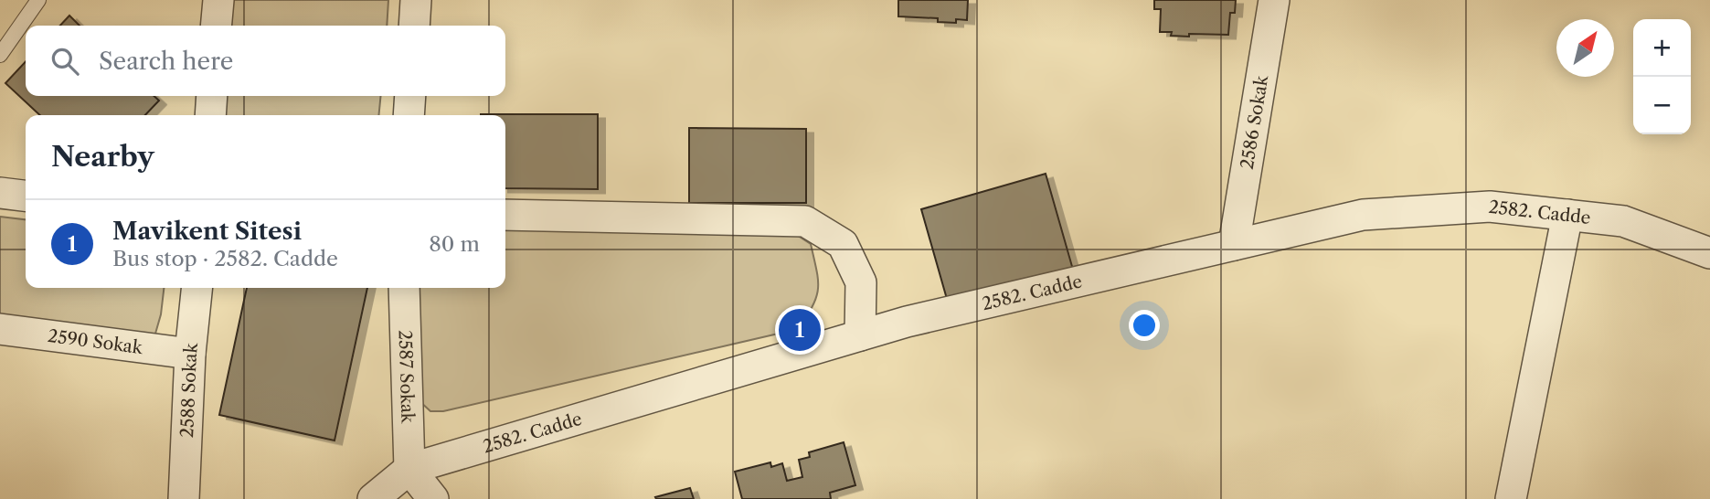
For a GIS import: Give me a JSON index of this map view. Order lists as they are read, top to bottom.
{
  "streets": {
    "street": [
      "2586 Sokak",
      "2582. Cadde",
      "2590 Sokak",
      "2587 Sokak",
      "2588 Sokak"
    ]
  },
  "crossings": [
    ["2586 Sokak", "2582. Cadde"],
    ["2582. Cadde", "2587 Sokak"],
    ["2590 Sokak", "2588 Sokak"]
  ],
  "north": "top right",
  "page": {
    "map_buttons": ["+", "−"],
    "search": "Search here",
    "heading": "Nearby",
    "list": [
      {
        "mark": "1",
        "name": "Mavikent Sitesi",
        "note": "Bus stop · 2582. Cadde",
        "value": "80 m"
      }
    ],
    "pins": "1"
  }
}
